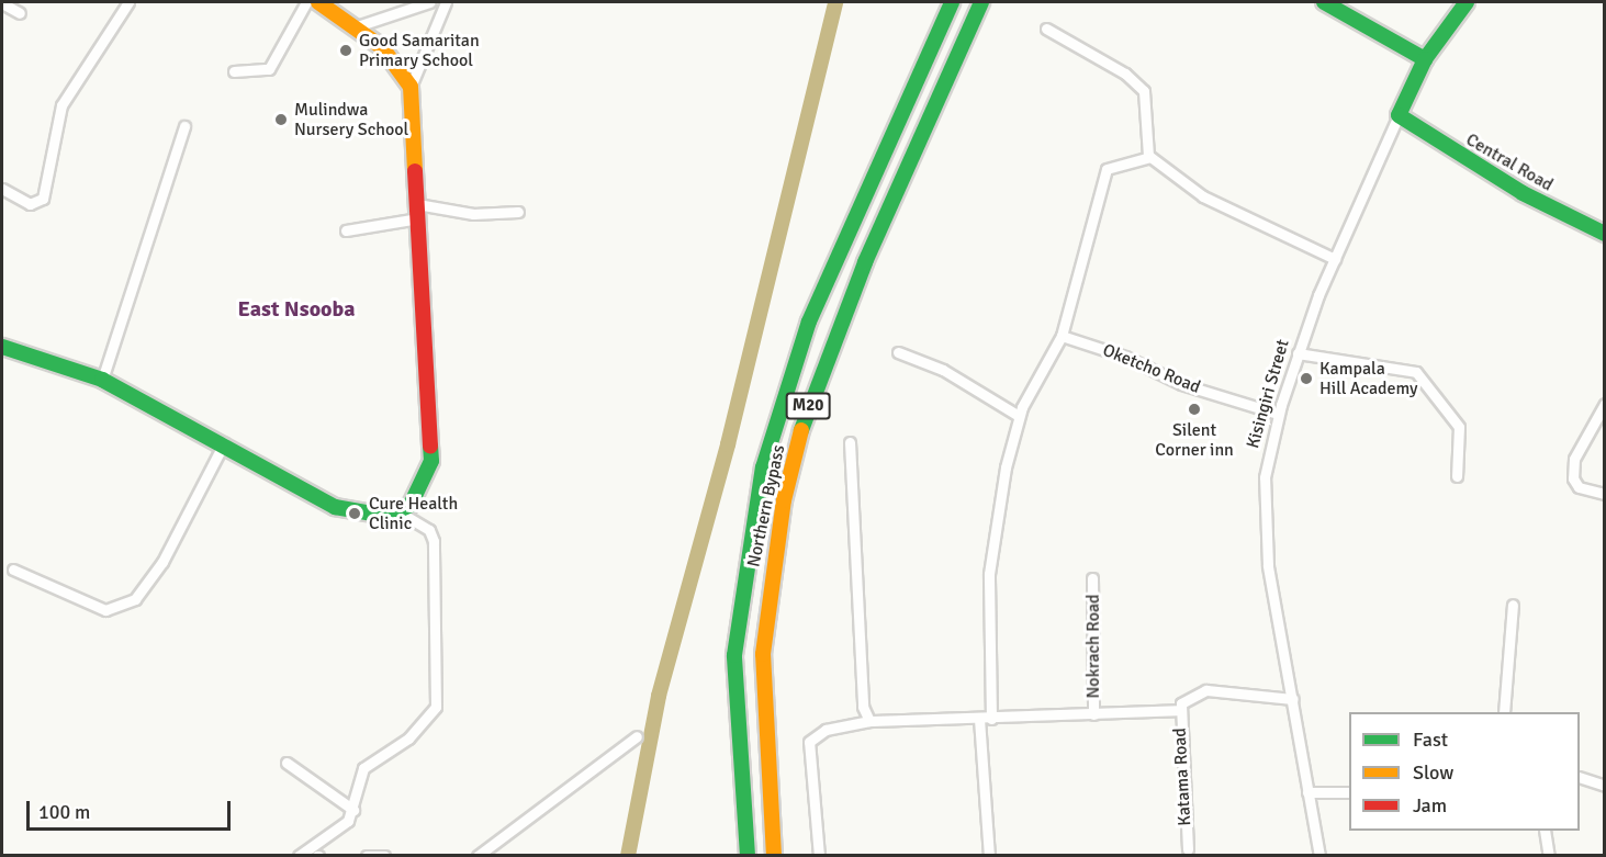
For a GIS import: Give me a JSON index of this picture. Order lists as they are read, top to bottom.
{
  "streets": {
    "main road": ["Central Road", "M20", "Northern Bypass"],
    "street": [
      "Oketcho Road",
      "Kisingiri Street",
      "Nokrach Road",
      "Katama Road"
    ]
  },
  "crossings": [
    ["Central Road", "Kisingiri Street"],
    ["Oketcho Road", "Kisingiri Street"],
    ["Kisingiri Street", "Katama Road"]
  ],
  "districts": ["East Nsooba"],
  "places": [
    "Good Samaritan Primary School",
    "Mulindwa Nursery School",
    "Kampala Hill Academy",
    "Silent Corner inn",
    "Cure Health Clinic"
  ],
  "legend": ["Fast", "Slow", "Jam"],
  "scale_bar": "100 m"
}
